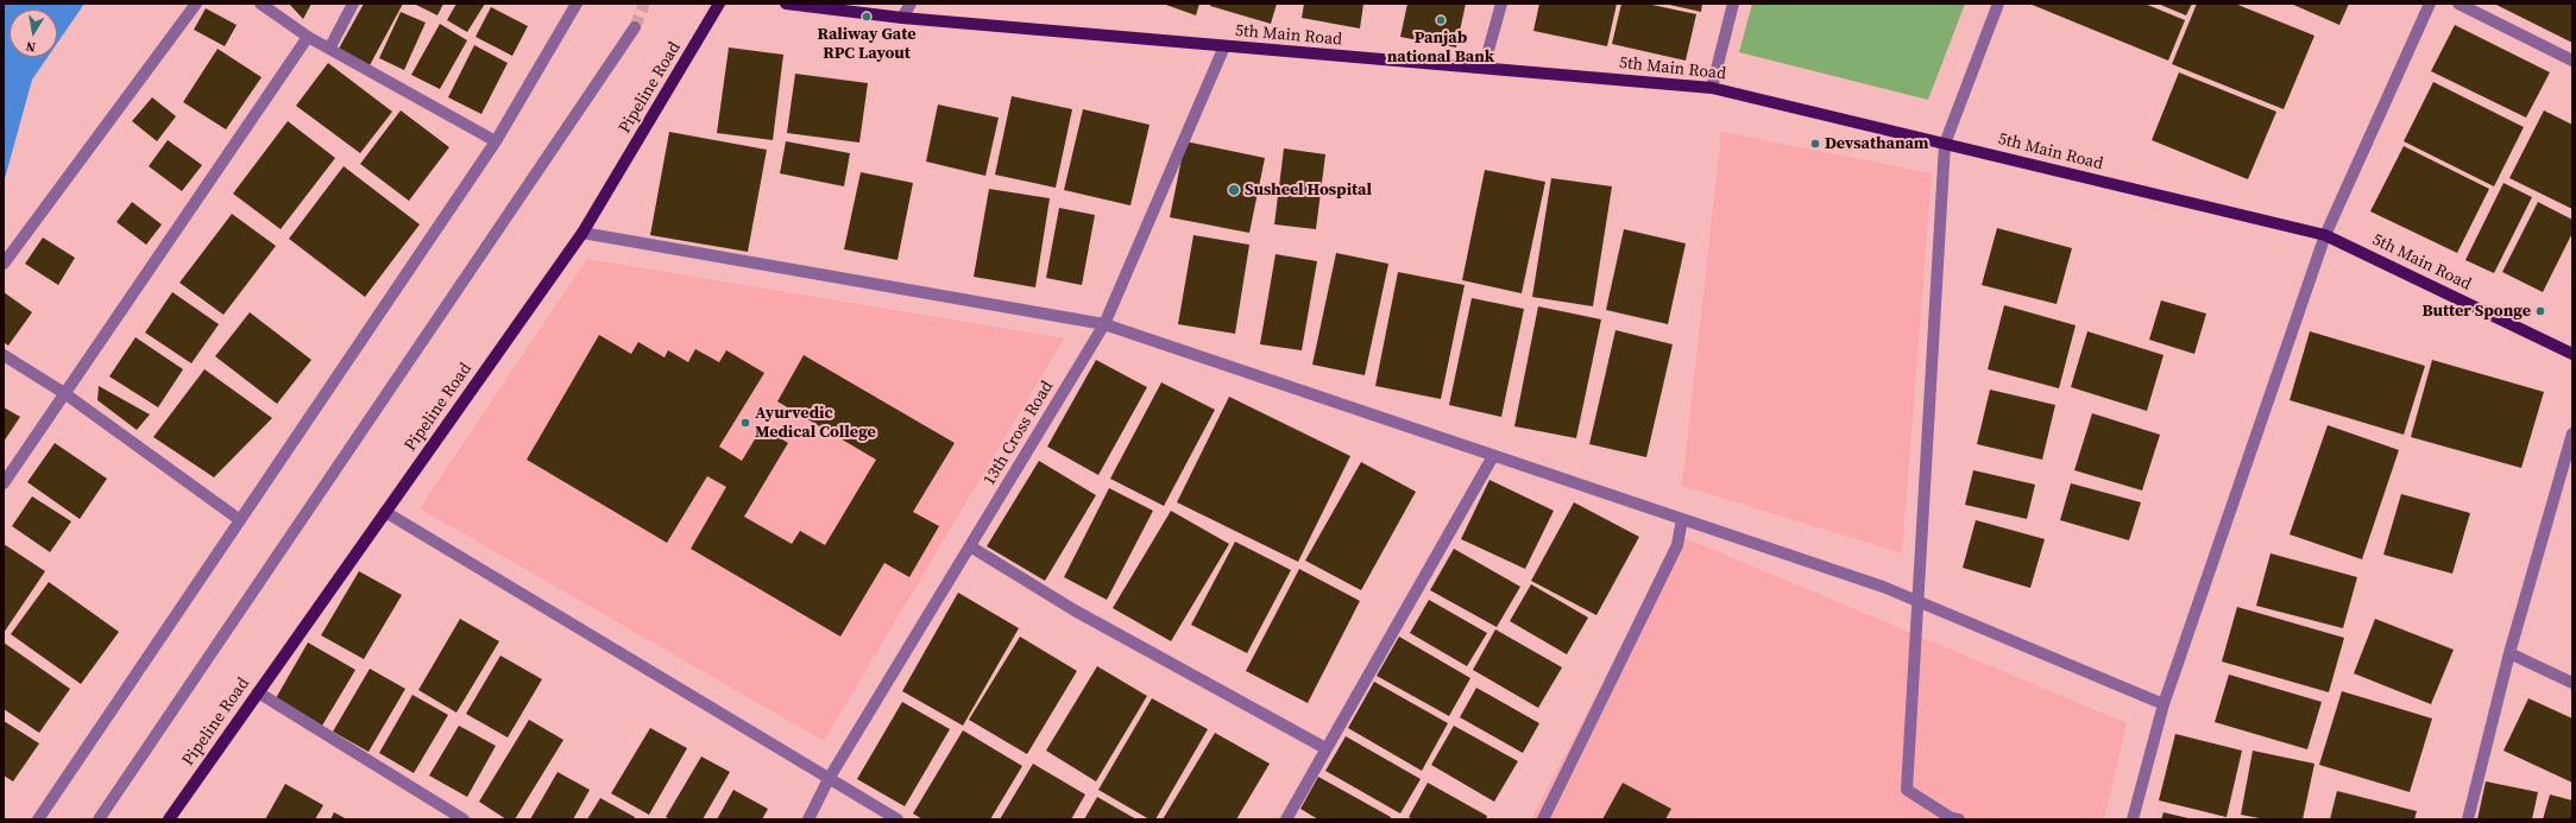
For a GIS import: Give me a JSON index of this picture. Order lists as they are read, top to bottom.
{
  "streets": {
    "main road": ["5th Main Road", "Pipeline Road"],
    "street": ["13th Cross Road"]
  },
  "crossings": [
    ["5th Main Road", "13th Cross Road"]
  ],
  "places": [
    "Raliway Gate RPC Layout",
    "Panjab national Bank",
    "Devsathanam",
    "Susheel Hospital",
    "Butter Sponge",
    "Ayurvedic Medical College"
  ],
  "north": "bottom"
}
